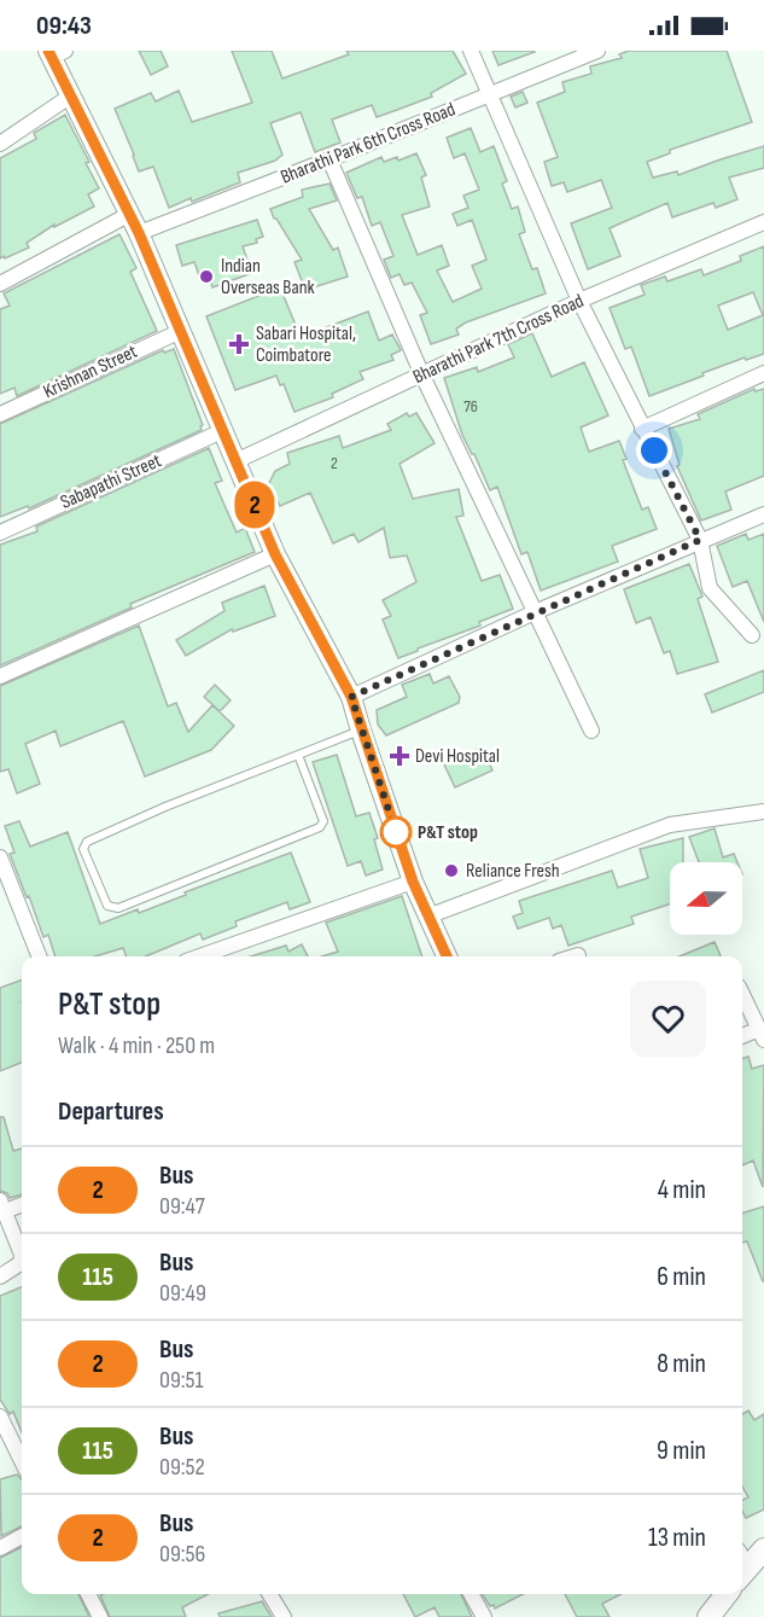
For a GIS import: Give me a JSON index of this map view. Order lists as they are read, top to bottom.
{
  "streets": {
    "street": [
      "Bharathi Park 6th Cross Road",
      "Bharathi Park 7th Cross Road",
      "Krishnan Street",
      "Sabapathi Street"
    ]
  },
  "places": {
    "other": ["Indian Overseas Bank", "P&T stop", "Reliance Fresh"],
    "health": ["Sabari Hospital, Coimbatore", "Devi Hospital"]
  },
  "lines": ["bus line 2"],
  "house_numbers": ["76", "2"],
  "north": "left",
  "page": {
    "status": "09:43",
    "on_map": "2",
    "heading": [
      ["P&T stop", "Walk · 4 min · 250 m"],
      "Departures"
    ],
    "list": [
      {
        "mark": "2",
        "name": "Bus",
        "note": "09:47",
        "value": "4 min"
      },
      {
        "mark": "115",
        "name": "Bus",
        "note": "09:49",
        "value": "6 min"
      },
      {
        "mark": "2",
        "name": "Bus",
        "note": "09:51",
        "value": "8 min"
      },
      {
        "mark": "115",
        "name": "Bus",
        "note": "09:52",
        "value": "9 min"
      },
      {
        "mark": "2",
        "name": "Bus",
        "note": "09:56",
        "value": "13 min"
      }
    ]
  }
}
